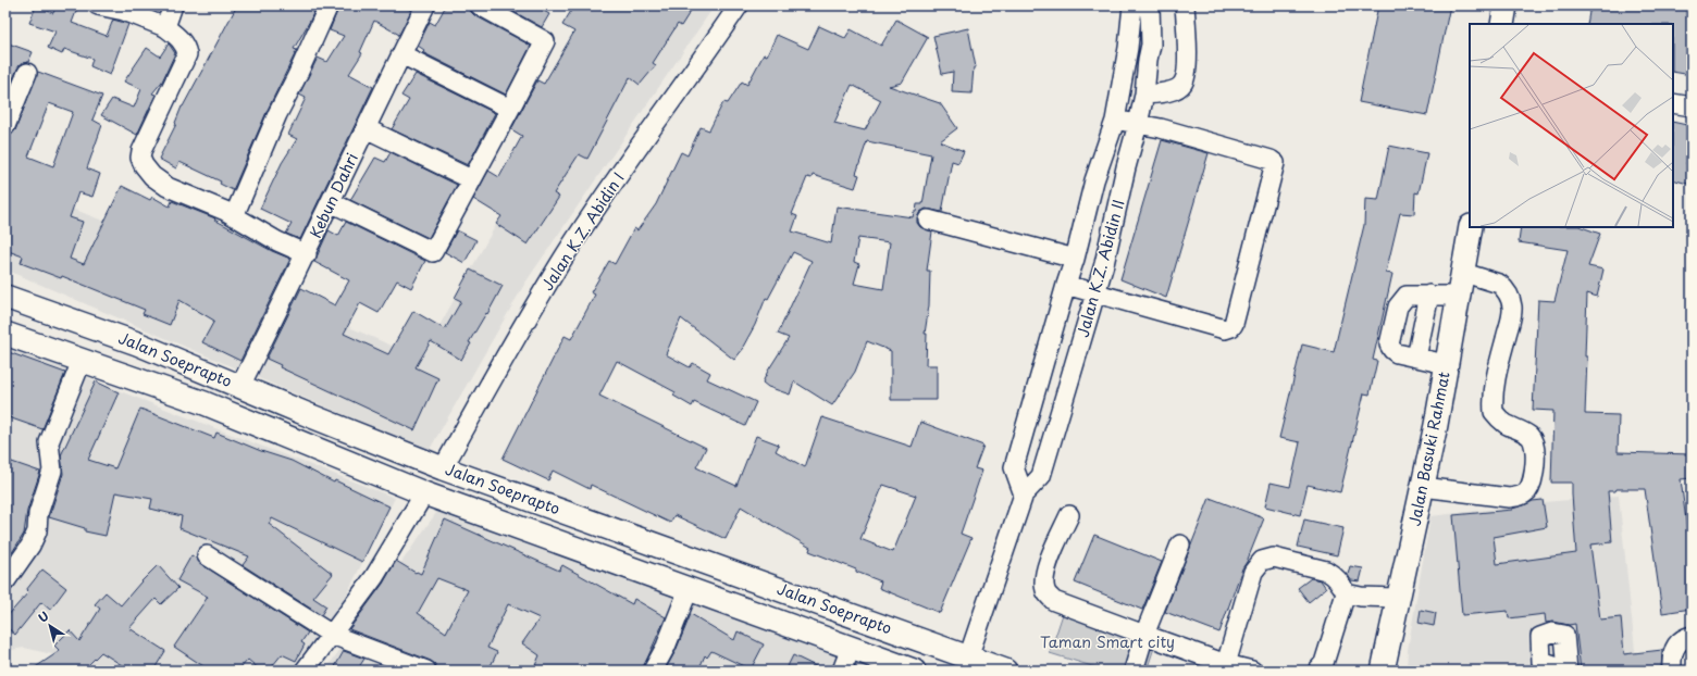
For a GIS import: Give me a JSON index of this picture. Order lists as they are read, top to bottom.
{
  "streets": {
    "main road": ["Jalan Soeprapto", "Jalan Basuki Rahmat"],
    "street": ["Kebun Dahri", "Jalan K.Z. Abidin I", "Jalan K.Z. Abidin II"]
  },
  "crossings": [
    ["Kebun Dahri", "Jalan Soeprapto"],
    ["Jalan K.Z. Abidin I", "Jalan Soeprapto"]
  ],
  "parks": ["Taman Smart city"],
  "north": "top left"
}
